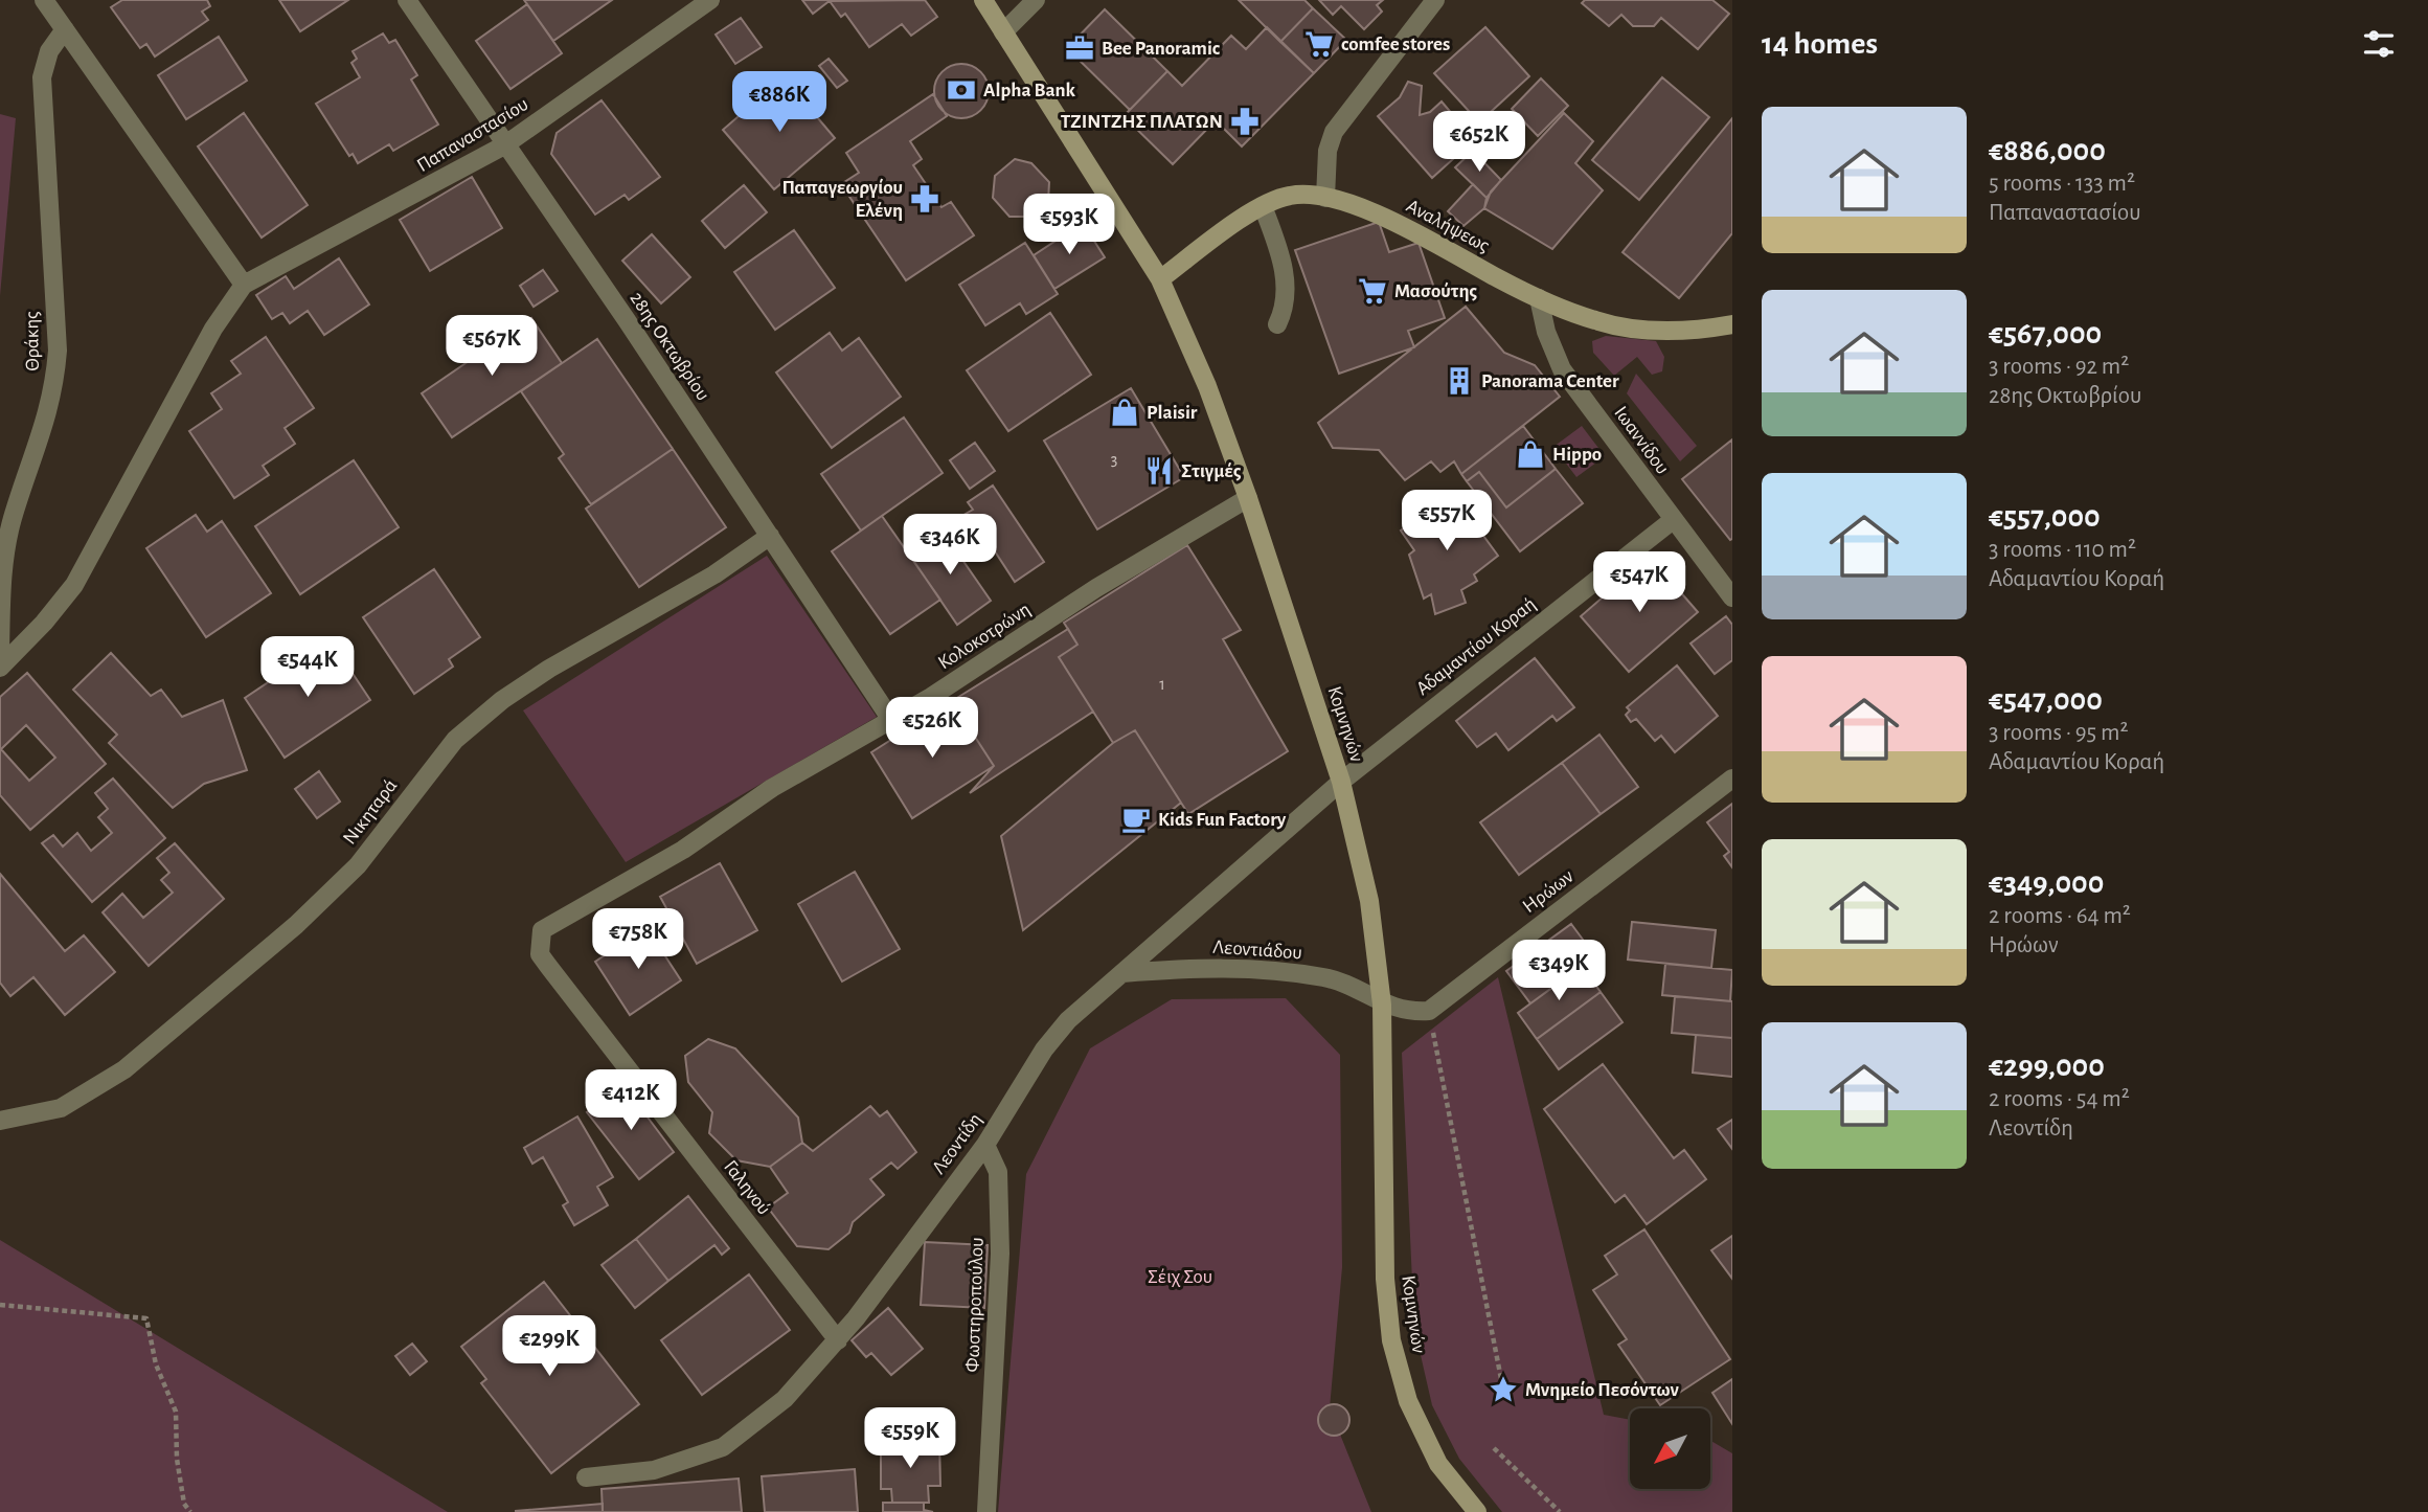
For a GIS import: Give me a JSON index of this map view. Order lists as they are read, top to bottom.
{
  "streets": {
    "main road": ["Αναλήψεως", "Κομνηνών"],
    "street": [
      "Παπαναστασίου",
      "Θράκης",
      "28ης Οκτωβρίου",
      "Ιωαννίδου",
      "Κολοκοτρώνη",
      "Αδαμαντίου Κοραή",
      "Νικηταρά",
      "Ηρώων",
      "Λεοντιάδου",
      "Λεοντίδη",
      "Γαληνού",
      "Φωστηροπούλου"
    ]
  },
  "crossings": [
    ["Παπαναστασίου", "28ης Οκτωβρίου"],
    ["Αναλήψεως", "Ιωαννίδου"],
    ["Αναλήψεως", "Κομνηνών"],
    ["28ης Οκτωβρίου", "Κολοκοτρώνη"],
    ["28ης Οκτωβρίου", "Νικηταρά"],
    ["Ιωαννίδου", "Αδαμαντίου Κοραή"],
    ["Κολοκοτρώνη", "Κομνηνών"],
    ["Κολοκοτρώνη", "Γαληνού"],
    ["Αδαμαντίου Κοραή", "Κομνηνών"],
    ["Αδαμαντίου Κοραή", "Λεοντίδη"],
    ["Κομνηνών", "Λεοντιάδου"],
    ["Κομνηνών", "Λεοντίδη"],
    ["Λεοντιάδου", "Λεοντίδη"],
    ["Λεοντίδη", "Γαληνού"],
    ["Λεοντίδη", "Φωστηροπούλου"]
  ],
  "parks": ["Σέιχ Σου"],
  "places": {
    "supermarket": ["comfee stores", "Μασούτης"],
    "office": ["Bee Panoramic"],
    "bank": ["Alpha Bank"],
    "pharmacy": ["ΤΖΙΝΤΖΗΣ ΠΛΑΤΩΝ", "Παπαγεωργίου Ελένη"],
    "building": ["Panorama Center"],
    "shop": ["Plaisir", "Hippo"],
    "restaurant": ["Στιγμές"],
    "cafe": ["Kids Fun Factory"],
    "place": ["Μνημείο Πεσόντων"]
  },
  "house_numbers": ["3", "1"],
  "north": "bottom left",
  "page": {
    "heading": "14 homes",
    "price": [
      "€886K",
      "€652K",
      "€593K",
      "€567K",
      "€557K",
      "€346K",
      "€547K",
      "€544K",
      "€526K",
      "€758K",
      "€349K",
      "€412K",
      "€299K",
      "€559K"
    ],
    "list": [
      {
        "name": "€886,000",
        "note": "5 rooms · 133 m² · Παπαναστασίου"
      },
      {
        "name": "€567,000",
        "note": "3 rooms · 92 m² · 28ης Οκτωβρίου"
      },
      {
        "name": "€557,000",
        "note": "3 rooms · 110 m² · Αδαμαντίου Κοραή"
      },
      {
        "name": "€547,000",
        "note": "3 rooms · 95 m² · Αδαμαντίου Κοραή"
      },
      {
        "name": "€349,000",
        "note": "2 rooms · 64 m² · Ηρώων"
      },
      {
        "name": "€299,000",
        "note": "2 rooms · 54 m² · Λεοντίδη"
      }
    ]
  }
}
